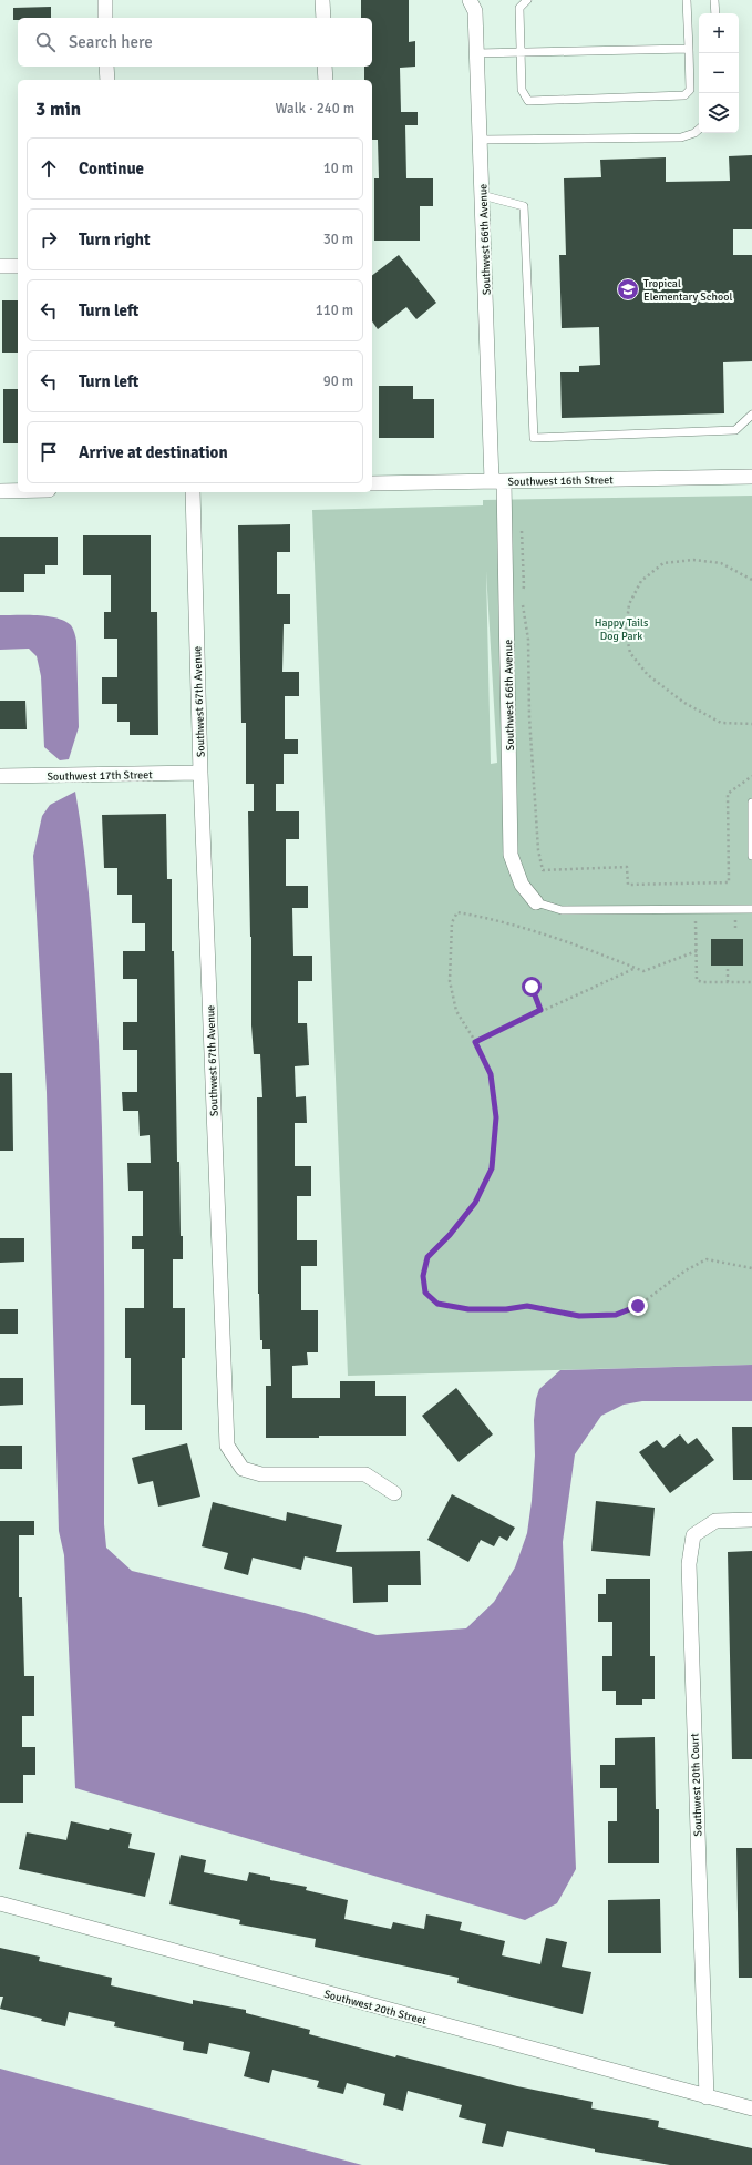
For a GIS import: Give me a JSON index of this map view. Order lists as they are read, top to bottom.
{
  "streets": {
    "street": [
      "Southwest 66th Avenue",
      "Southwest 16th Street",
      "Southwest 67th Avenue",
      "Southwest 17th Street",
      "Southwest 20th Court",
      "Southwest 20th Street"
    ]
  },
  "crossings": [
    ["Southwest 66th Avenue", "Southwest 16th Street"],
    ["Southwest 67th Avenue", "Southwest 17th Street"],
    ["Southwest 20th Court", "Southwest 20th Street"]
  ],
  "parks": ["Happy Tails Dog Park"],
  "places": {
    "school or university": ["Tropical Elementary School"]
  },
  "page": {
    "map_buttons": ["+", "−"],
    "search": "Search here",
    "heading": ["3 min", "Walk · 240 m"],
    "list": [
      ["Continue", "10 m"],
      ["Turn right", "30 m"],
      ["Turn left", "110 m"],
      ["Turn left", "90 m"],
      "Arrive at destination"
    ]
  }
}
